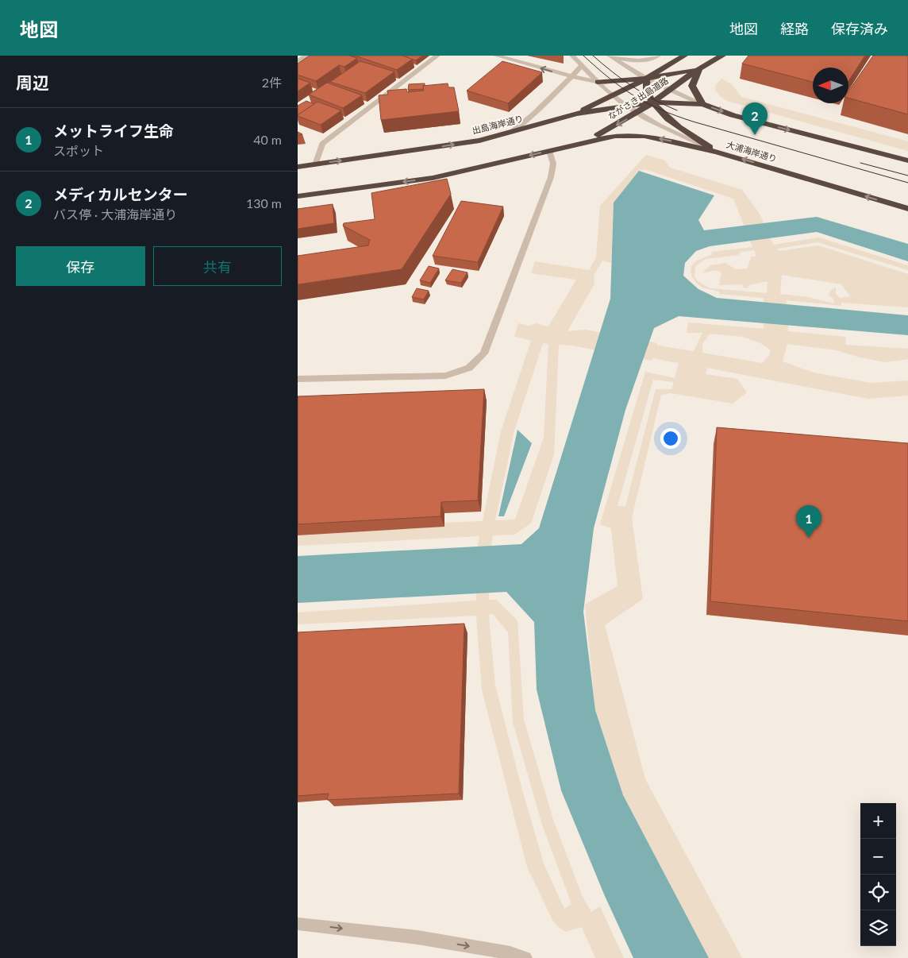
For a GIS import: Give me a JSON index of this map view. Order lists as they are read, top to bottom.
{
  "streets": {
    "highway": ["ながさき出島道路", "出島海岸通り", "大浦海岸通り"]
  },
  "crossings": [
    ["ながさき出島道路", "出島海岸通り"],
    ["ながさき出島道路", "大浦海岸通り"]
  ],
  "north": "left",
  "page": {
    "header": "地図",
    "nav": ["地図", "経路", "保存済み"],
    "heading": ["周辺", "2件"],
    "pins": ["2", "1"],
    "list": [
      {
        "mark": "1",
        "name": "メットライフ生命",
        "note": "スポット",
        "value": "40 m"
      },
      {
        "mark": "2",
        "name": "メディカルセンター",
        "note": "バス停 · 大浦海岸通り",
        "value": "130 m"
      }
    ],
    "buttons": ["保存", "共有"],
    "map_buttons": ["+", "−"]
  }
}
